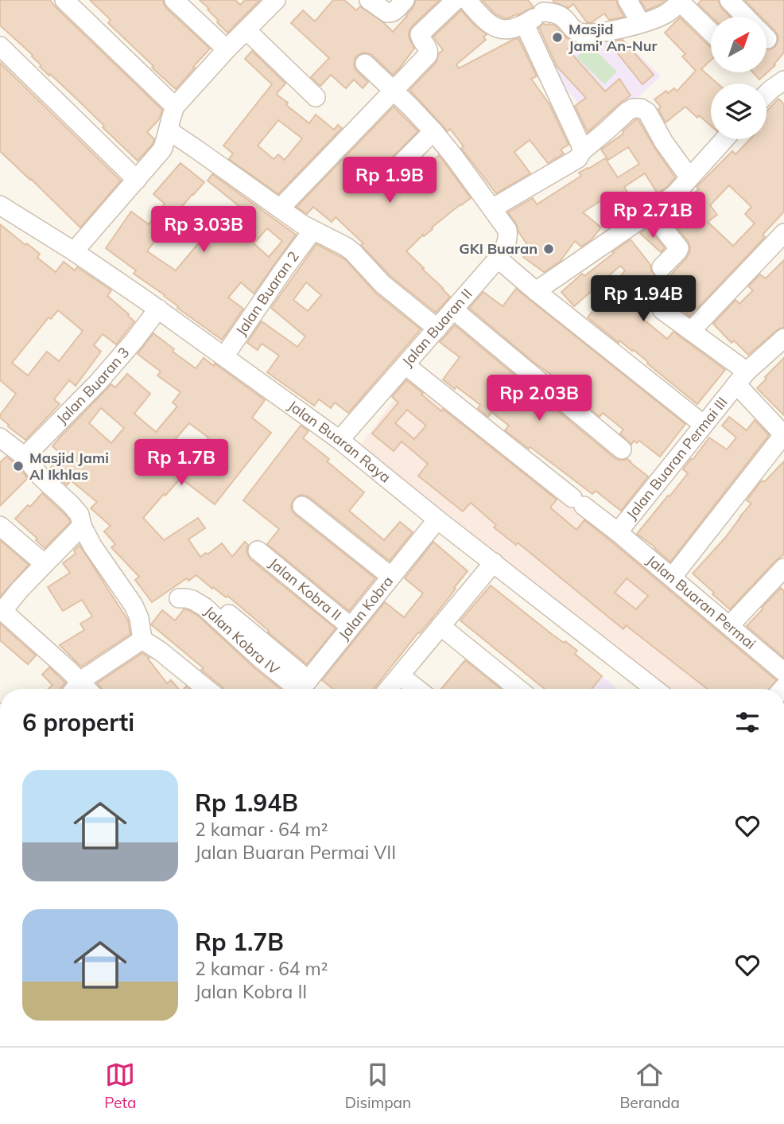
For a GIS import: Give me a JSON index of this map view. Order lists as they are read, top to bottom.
{
  "streets": {
    "street": [
      "Jalan Buaran 2",
      "Jalan Buaran II",
      "Jalan Buaran 3",
      "Jalan Buaran Raya",
      "Jalan Buaran Permai III",
      "Jalan Kobra II",
      "Jalan Buaran Permai",
      "Jalan Kobra",
      "Jalan Kobra IV"
    ]
  },
  "crossings": [
    ["Jalan Buaran 2", "Jalan Buaran Raya"],
    ["Jalan Buaran II", "Jalan Buaran Raya"],
    ["Jalan Buaran II", "Jalan Buaran Permai"],
    ["Jalan Buaran 3", "Jalan Buaran Raya"],
    ["Jalan Buaran Raya", "Jalan Kobra"],
    ["Jalan Buaran Permai III", "Jalan Buaran Permai"],
    ["Jalan Kobra II", "Jalan Kobra"],
    ["Jalan Kobra", "Jalan Kobra IV"]
  ],
  "places": ["Masjid Jami' An-Nur", "GKI Buaran", "Masjid Jami Al Ikhlas"],
  "north": "top right",
  "page": {
    "price": [
      "Rp 1.9B",
      "Rp 2.71B",
      "Rp 3.03B",
      "Rp 1.94B",
      "Rp 2.03B",
      "Rp 1.7B"
    ],
    "heading": "6 properti",
    "list": [
      {
        "name": "Rp 1.94B",
        "note": "2 kamar · 64 m² · Jalan Buaran Permai VII"
      },
      {
        "name": "Rp 1.7B",
        "note": "2 kamar · 64 m² · Jalan Kobra II"
      }
    ],
    "tabs": ["Peta", "Disimpan", "Beranda"]
  }
}
